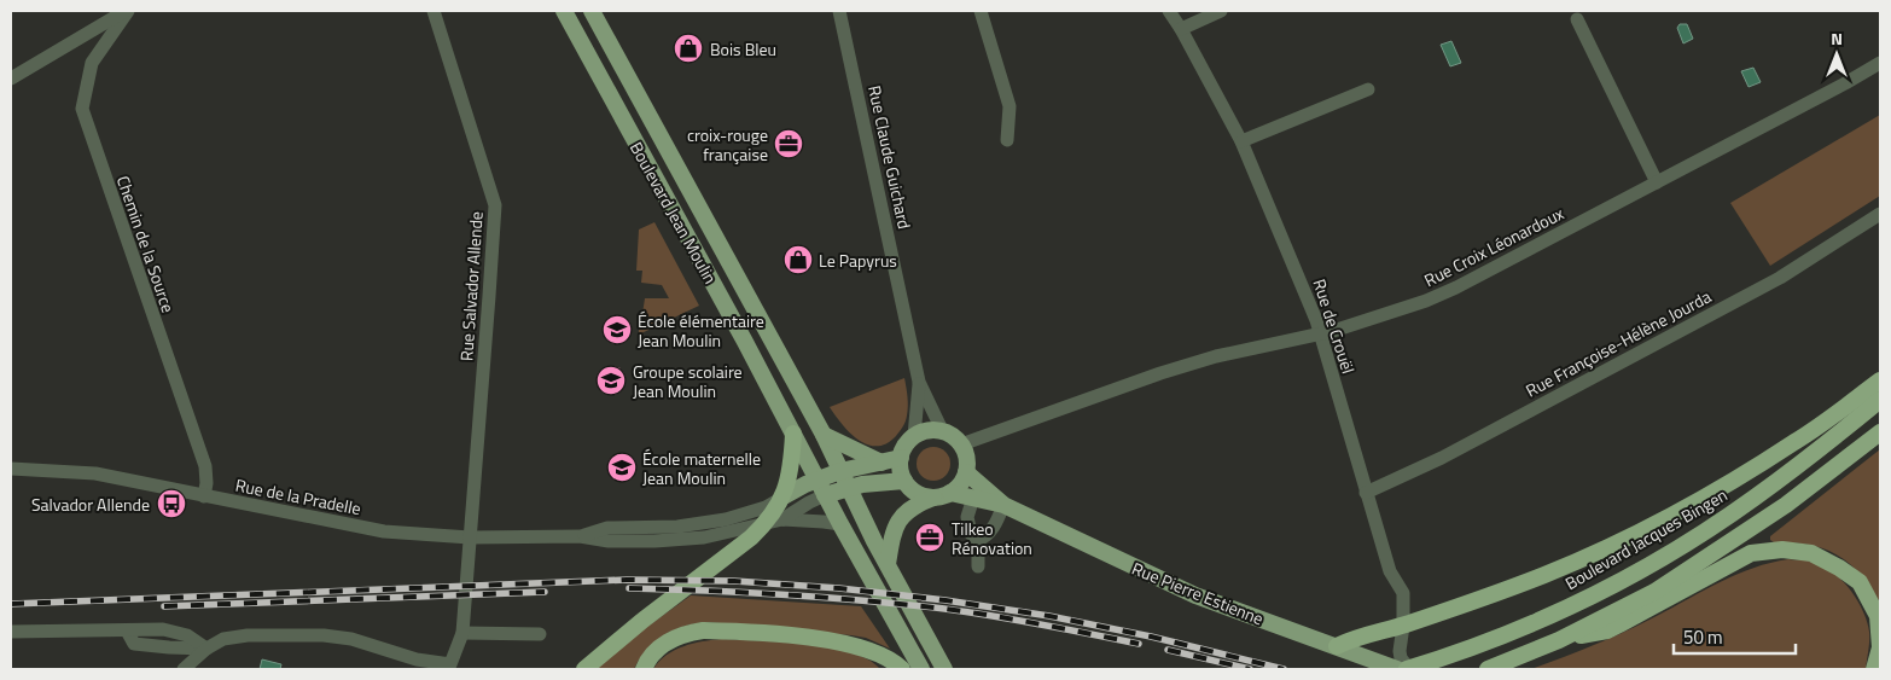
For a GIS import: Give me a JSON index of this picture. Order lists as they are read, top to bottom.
{
  "streets": {
    "highway": ["Boulevard Jacques Bingen"],
    "main road": ["Boulevard Jean Moulin", "Rue Pierre Estienne"],
    "street": [
      "Rue Claude Guichard",
      "Chemin de la Source",
      "Rue Croix Léonardoux",
      "Rue Salvador Allende",
      "Rue de Crouël",
      "Rue Françoise-Hélène Jourda",
      "Rue de la Pradelle"
    ]
  },
  "crossings": [
    ["Rue Claude Guichard", "Rue Croix Léonardoux"],
    ["Rue Claude Guichard", "Rue Pierre Estienne"],
    ["Chemin de la Source", "Rue de la Pradelle"],
    ["Rue Croix Léonardoux", "Rue de Crouël"],
    ["Rue Croix Léonardoux", "Rue Pierre Estienne"],
    ["Rue Salvador Allende", "Rue de la Pradelle"],
    ["Rue de Crouël", "Rue Françoise-Hélène Jourda"],
    ["Rue de Crouël", "Boulevard Jacques Bingen"]
  ],
  "places": {
    "shop": ["Bois Bleu", "Le Papyrus"],
    "office": ["croix-rouge française", "Tilkeo Rénovation"],
    "school or university": ["École élémentaire Jean Moulin", "Groupe scolaire Jean Moulin", "École maternelle Jean Moulin"],
    "bus stop": ["Salvador Allende"]
  },
  "scale_bar": "50 m",
  "north": "top"
}
